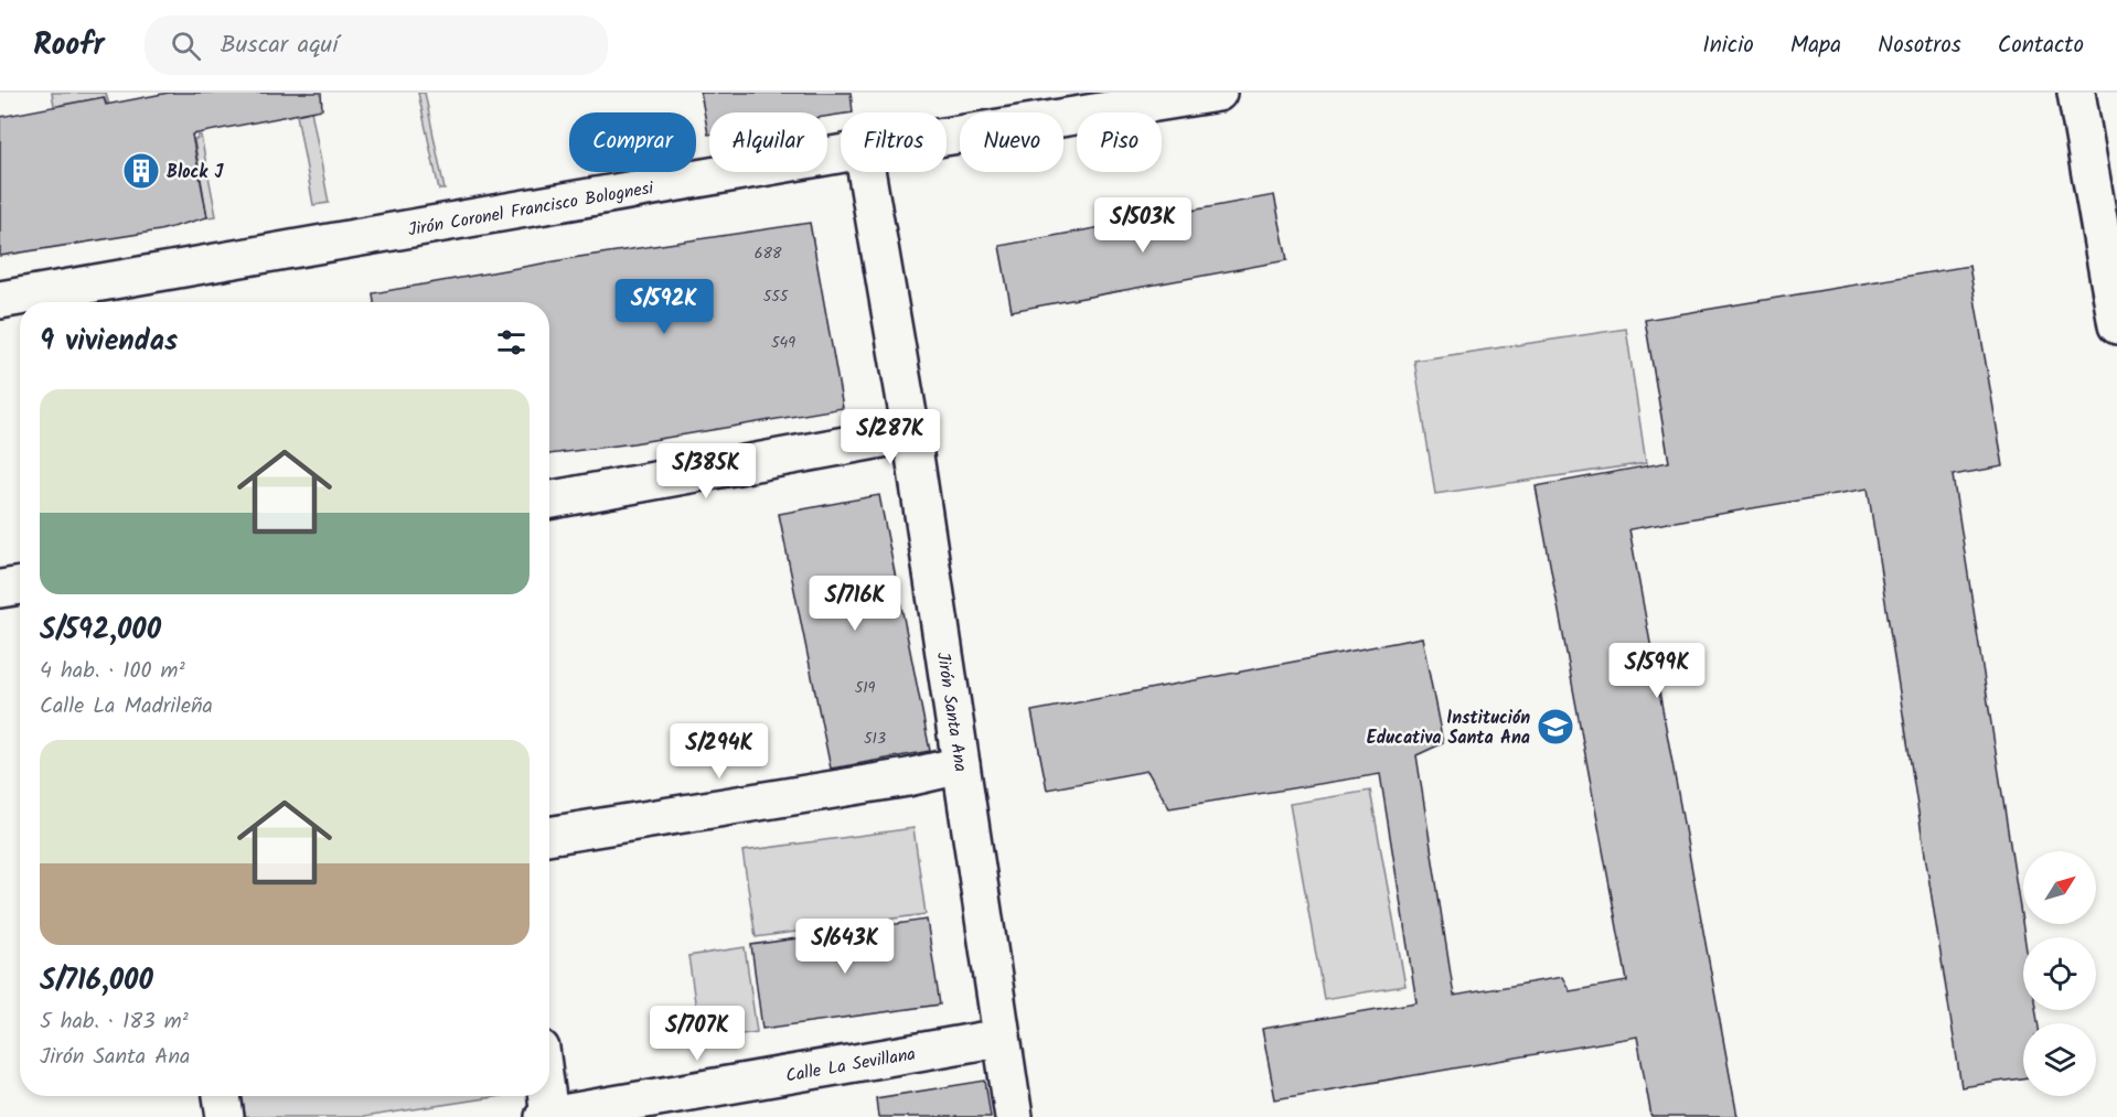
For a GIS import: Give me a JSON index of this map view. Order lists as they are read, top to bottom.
{
  "streets": {
    "street": ["Jirón Coronel Francisco Bolognesi", "Jirón Santa Ana", "Calle La Sevillana"]
  },
  "crossings": [
    ["Jirón Santa Ana", "Calle La Sevillana"]
  ],
  "places": {
    "building": ["Block J"],
    "school or university": ["Institución Educativa Santa Ana"]
  },
  "house_numbers": [
    "688",
    "555",
    "549",
    "519",
    "513"
  ],
  "north": "top right",
  "page": {
    "header": "Roofr",
    "search": "Buscar aquí",
    "nav": [
      "Inicio",
      "Mapa",
      "Nosotros",
      "Contacto"
    ],
    "chip": [
      "Comprar",
      "Alquilar",
      "Filtros",
      "Nuevo",
      "Piso"
    ],
    "price": [
      "S/503K",
      "S/592K",
      "S/287K",
      "S/385K",
      "S/716K",
      "S/599K",
      "S/294K",
      "S/643K",
      "S/707K"
    ],
    "heading": "9 viviendas",
    "list": [
      {
        "name": "S/592,000",
        "note": "4 hab. · 100 m² · Calle La Madrileña"
      },
      {
        "name": "S/716,000",
        "note": "5 hab. · 183 m² · Jirón Santa Ana"
      }
    ]
  }
}
